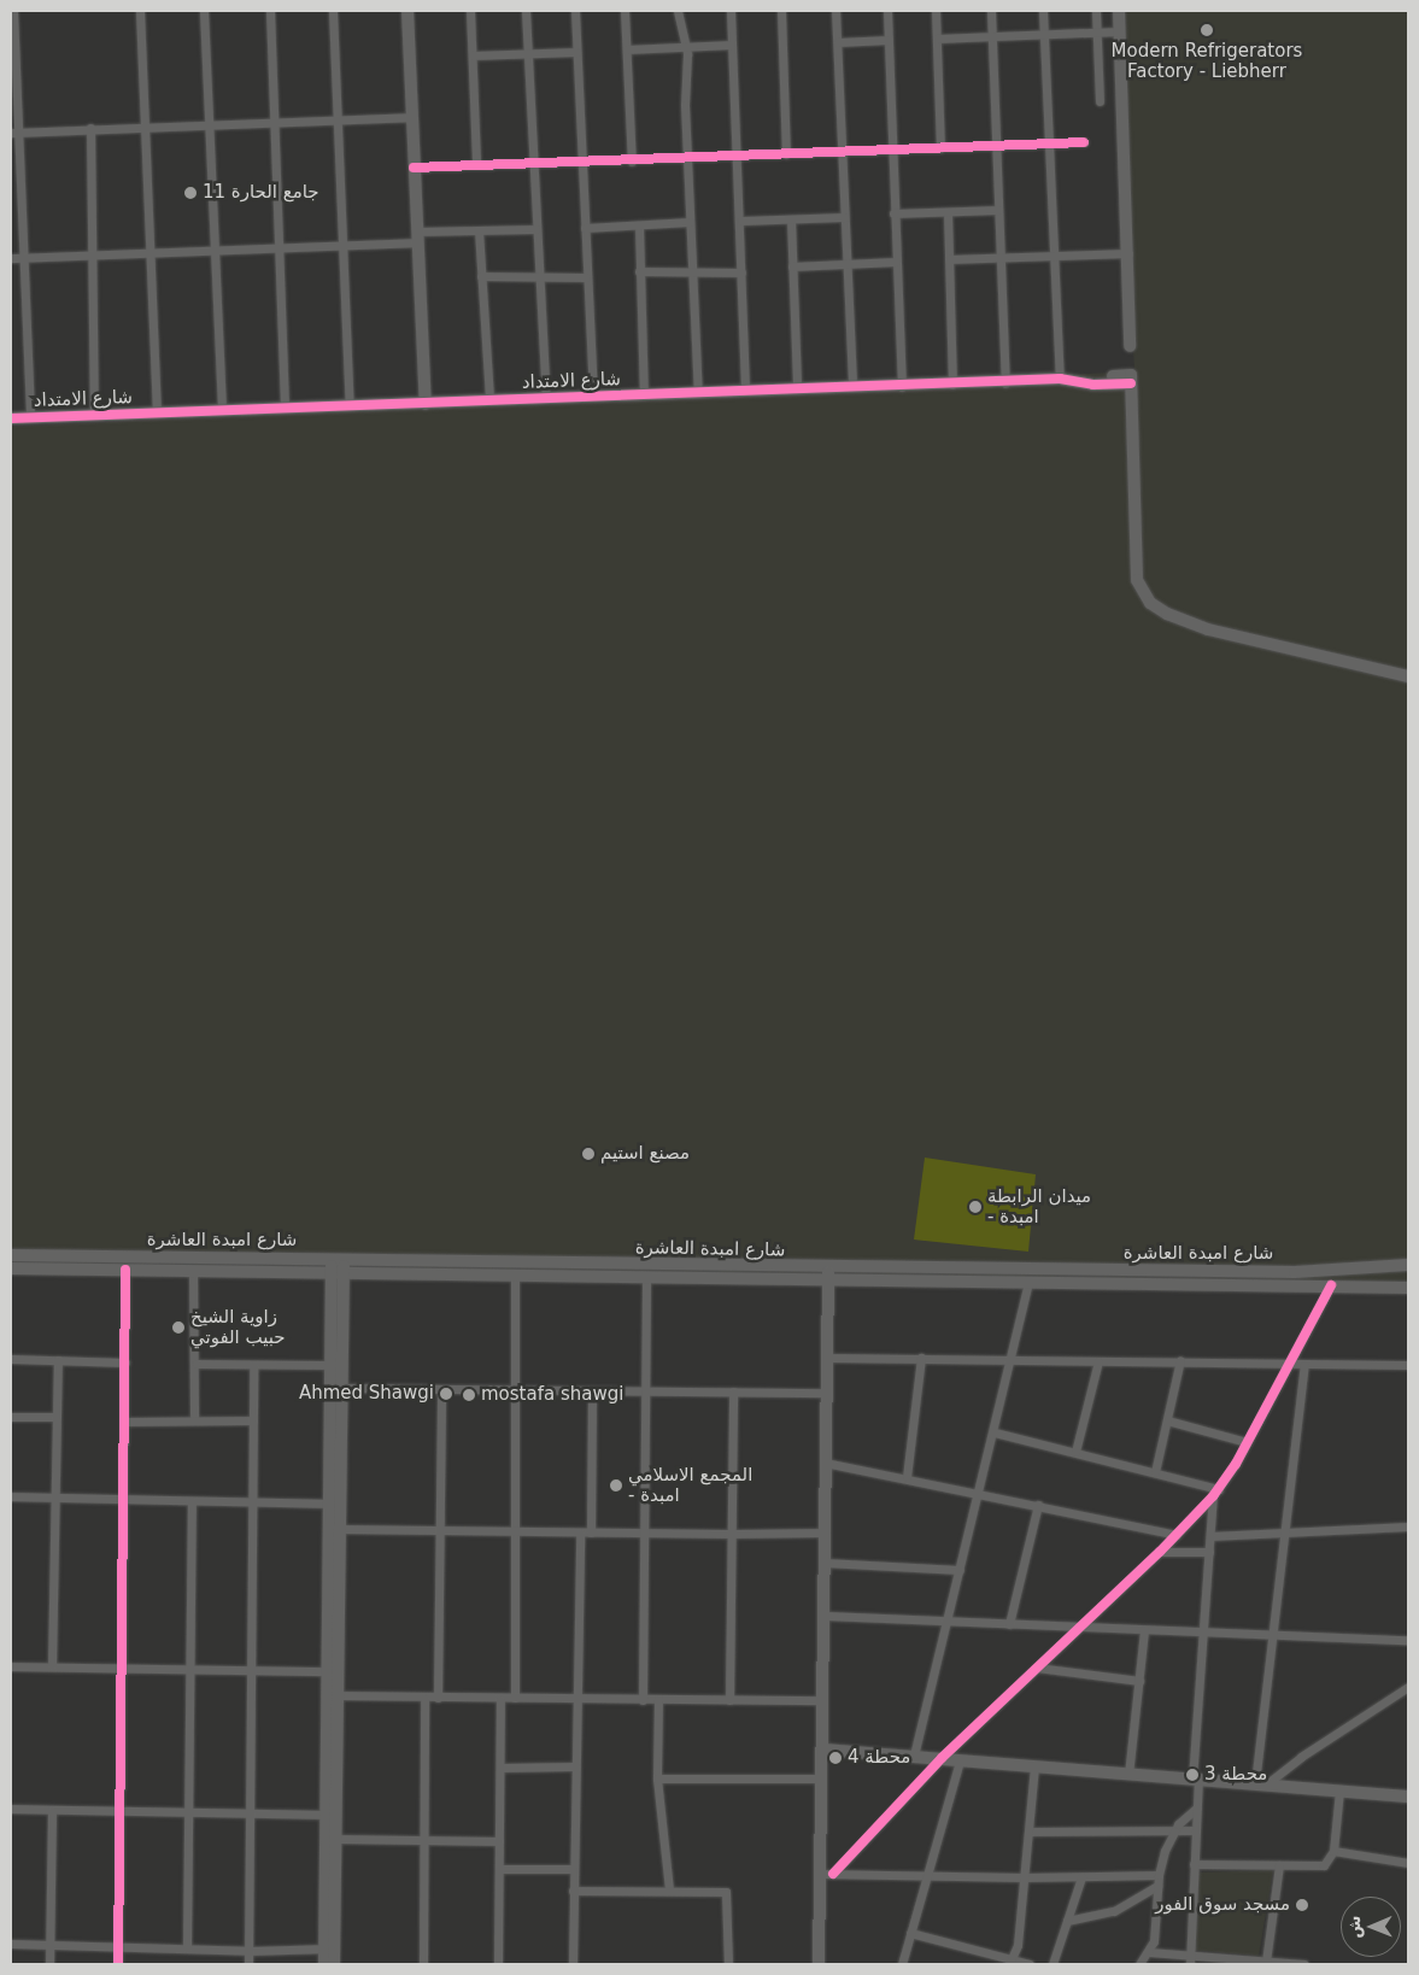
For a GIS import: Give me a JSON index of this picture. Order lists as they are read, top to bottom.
{
  "streets": {
    "main road": ["شارع الامتداد", "شارع امبدة العاشرة"]
  },
  "places": [
    "Modern Refrigerators Factory - Liebherr",
    "جامع الحارة 11",
    "مصنع استيم",
    "ميدان الرابطة - امبدة",
    "زاوية الشيخ حبيب الفوتي",
    "Ahmed Shawgi",
    "mostafa shawgi",
    "المجمع الاسلامي - امبدة",
    "محطة 4",
    "محطة 3",
    "مسجد سوق الفور"
  ],
  "north": "left"
}
